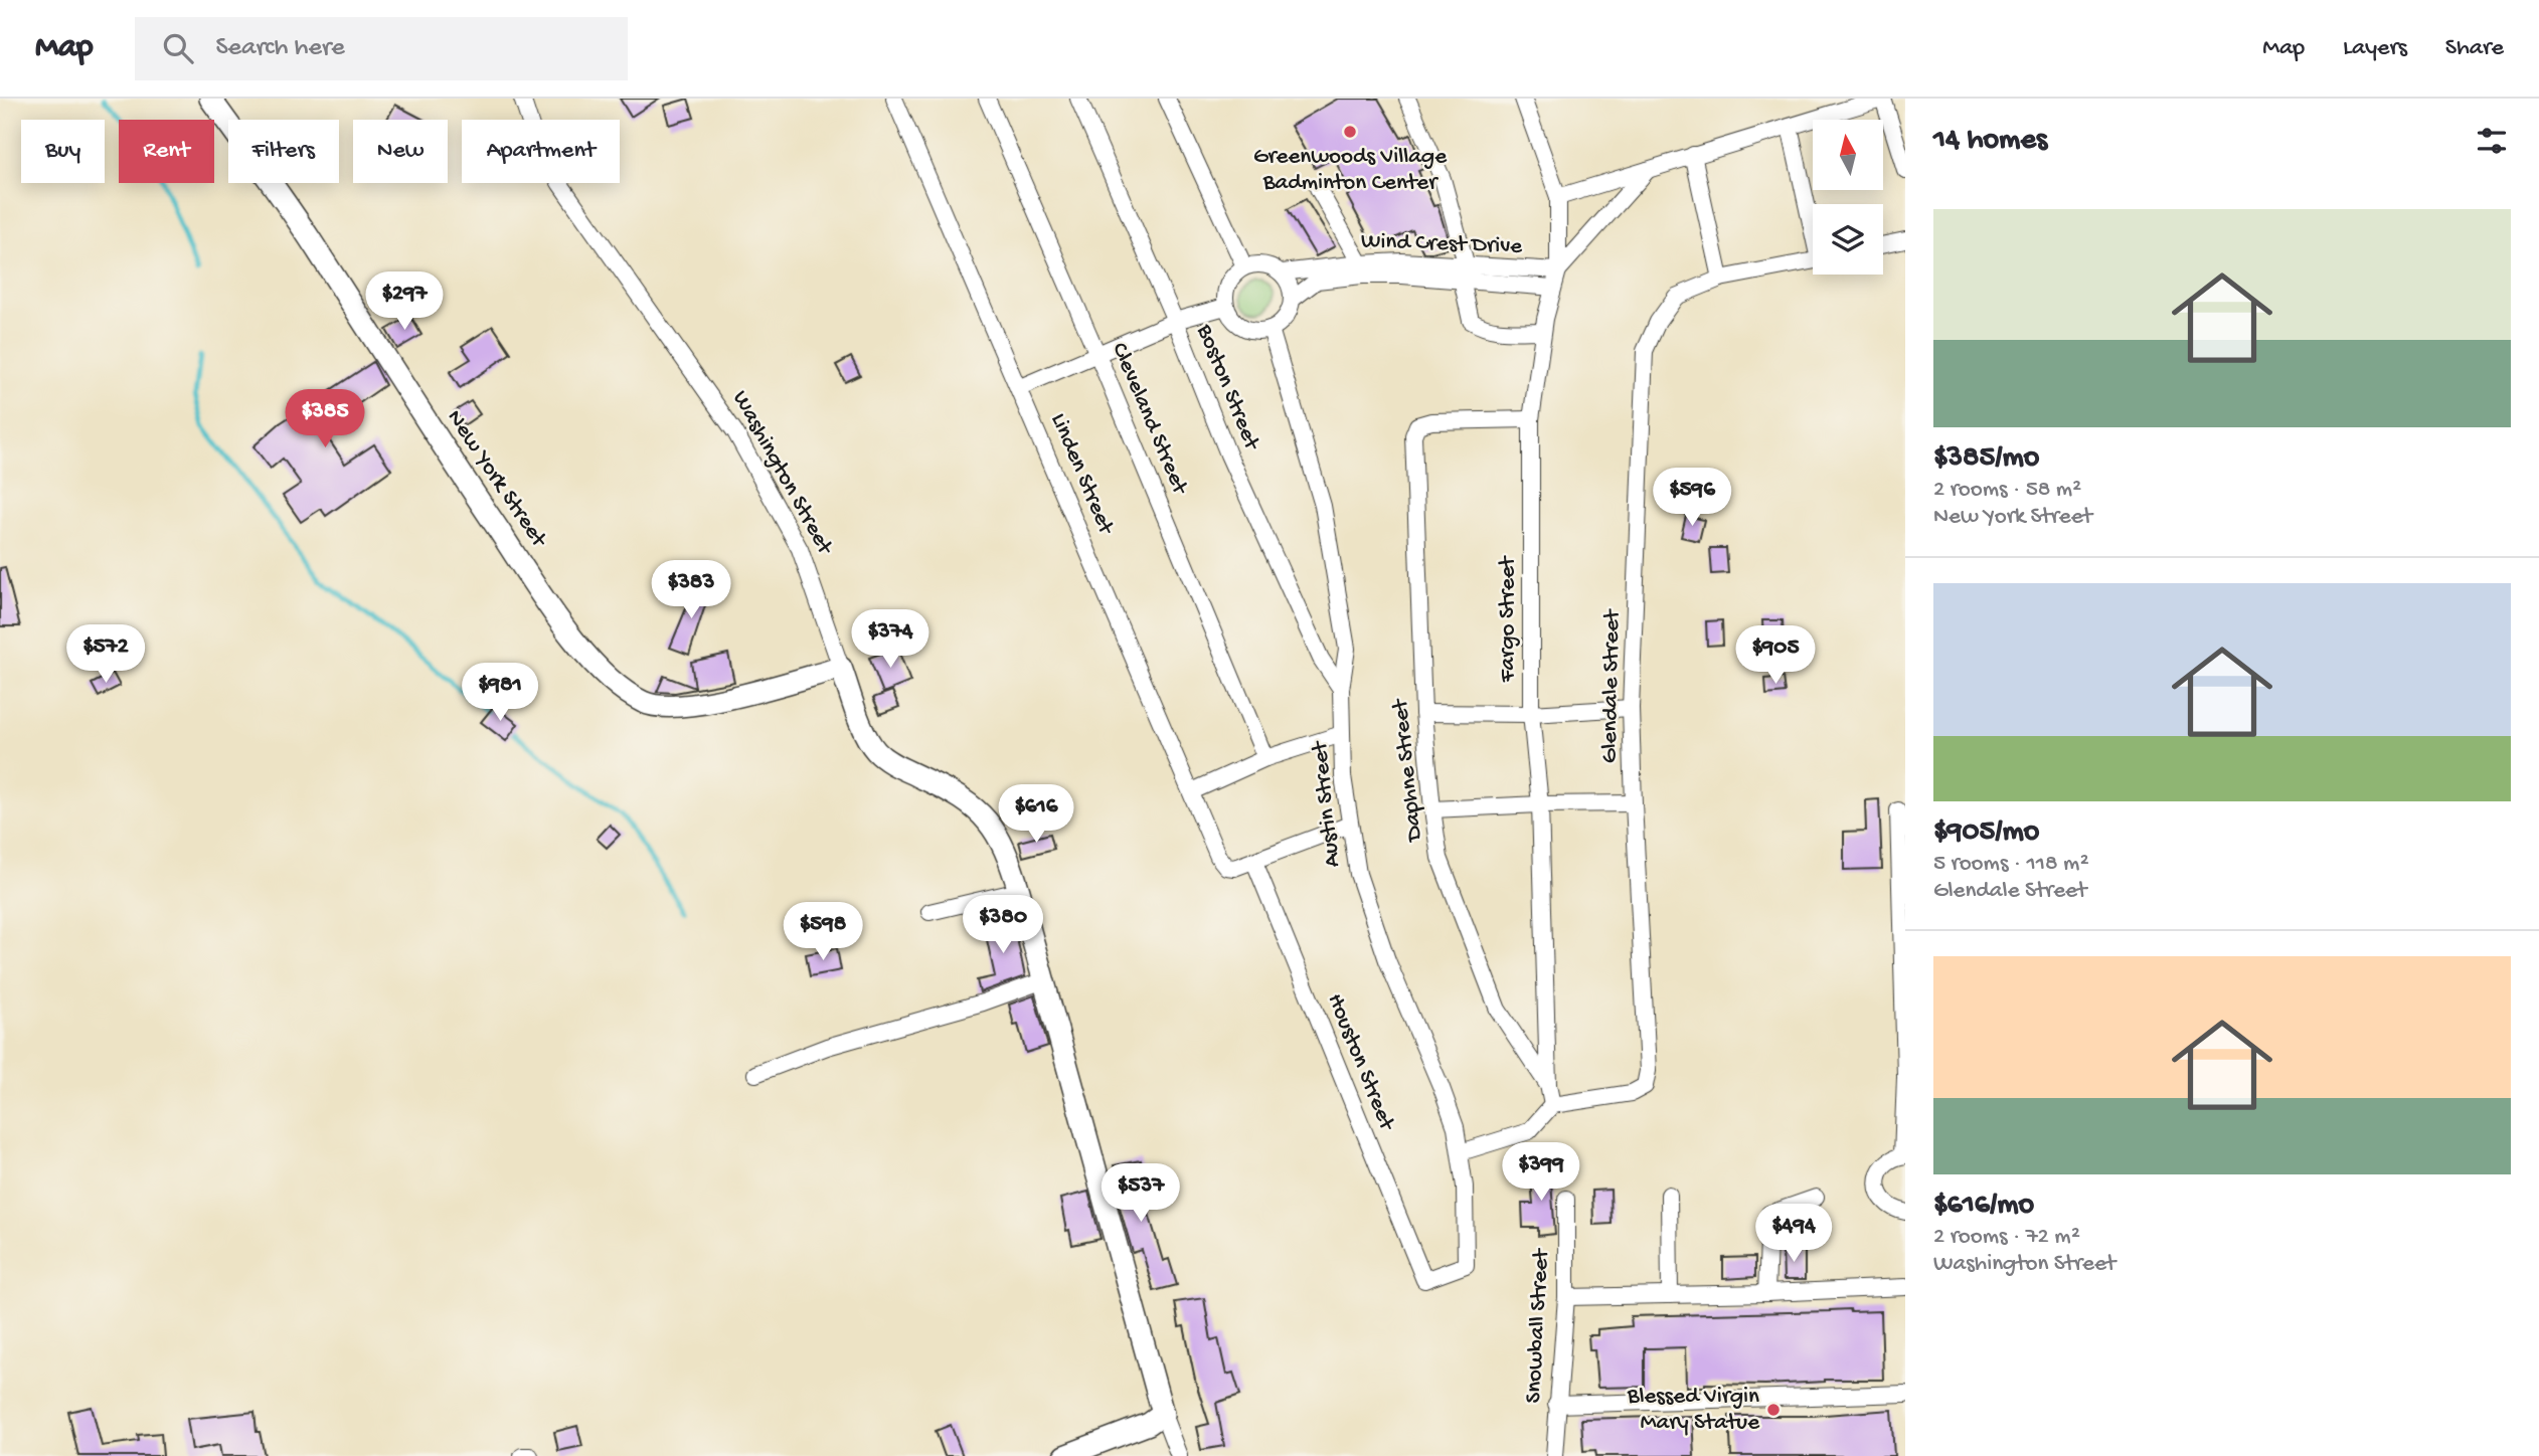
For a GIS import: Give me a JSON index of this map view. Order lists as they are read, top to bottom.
{
  "streets": {
    "street": [
      "Wind Crest Drive",
      "Boston Street",
      "Cleveland Street",
      "Washington Street",
      "Linden Street",
      "New York Street",
      "Fargo Street",
      "Glendale Street",
      "Daphne Street",
      "Austin Street",
      "Houston Street",
      "Snowball Street"
    ]
  },
  "crossings": [
    ["Wind Crest Drive", "Fargo Street"],
    ["Wind Crest Drive", "Austin Street"],
    ["Boston Street", "Austin Street"],
    ["Washington Street", "New York Street"],
    ["Linden Street", "Houston Street"],
    ["Fargo Street", "Glendale Street"],
    ["Fargo Street", "Daphne Street"],
    ["Austin Street", "Houston Street"]
  ],
  "places": ["Greenwoods Village Badminton Center", "Blessed Virgin Mary Statue"],
  "north": "top",
  "page": {
    "header": "Map",
    "search": "Search here",
    "nav": ["Map", "Layers", "Share"],
    "heading": "14 homes",
    "chip": [
      "Buy",
      "Rent",
      "Filters",
      "New",
      "Apartment"
    ],
    "list": [
      {
        "name": "$385/mo",
        "note": "2 rooms · 58 m² · New York Street"
      },
      {
        "name": "$905/mo",
        "note": "5 rooms · 118 m² · Glendale Street"
      },
      {
        "name": "$616/mo",
        "note": "2 rooms · 72 m² · Washington Street"
      }
    ],
    "price": [
      "$297",
      "$385",
      "$596",
      "$383",
      "$374",
      "$572",
      "$905",
      "$981",
      "$616",
      "$380",
      "$598",
      "$399",
      "$537",
      "$494"
    ]
  }
}
